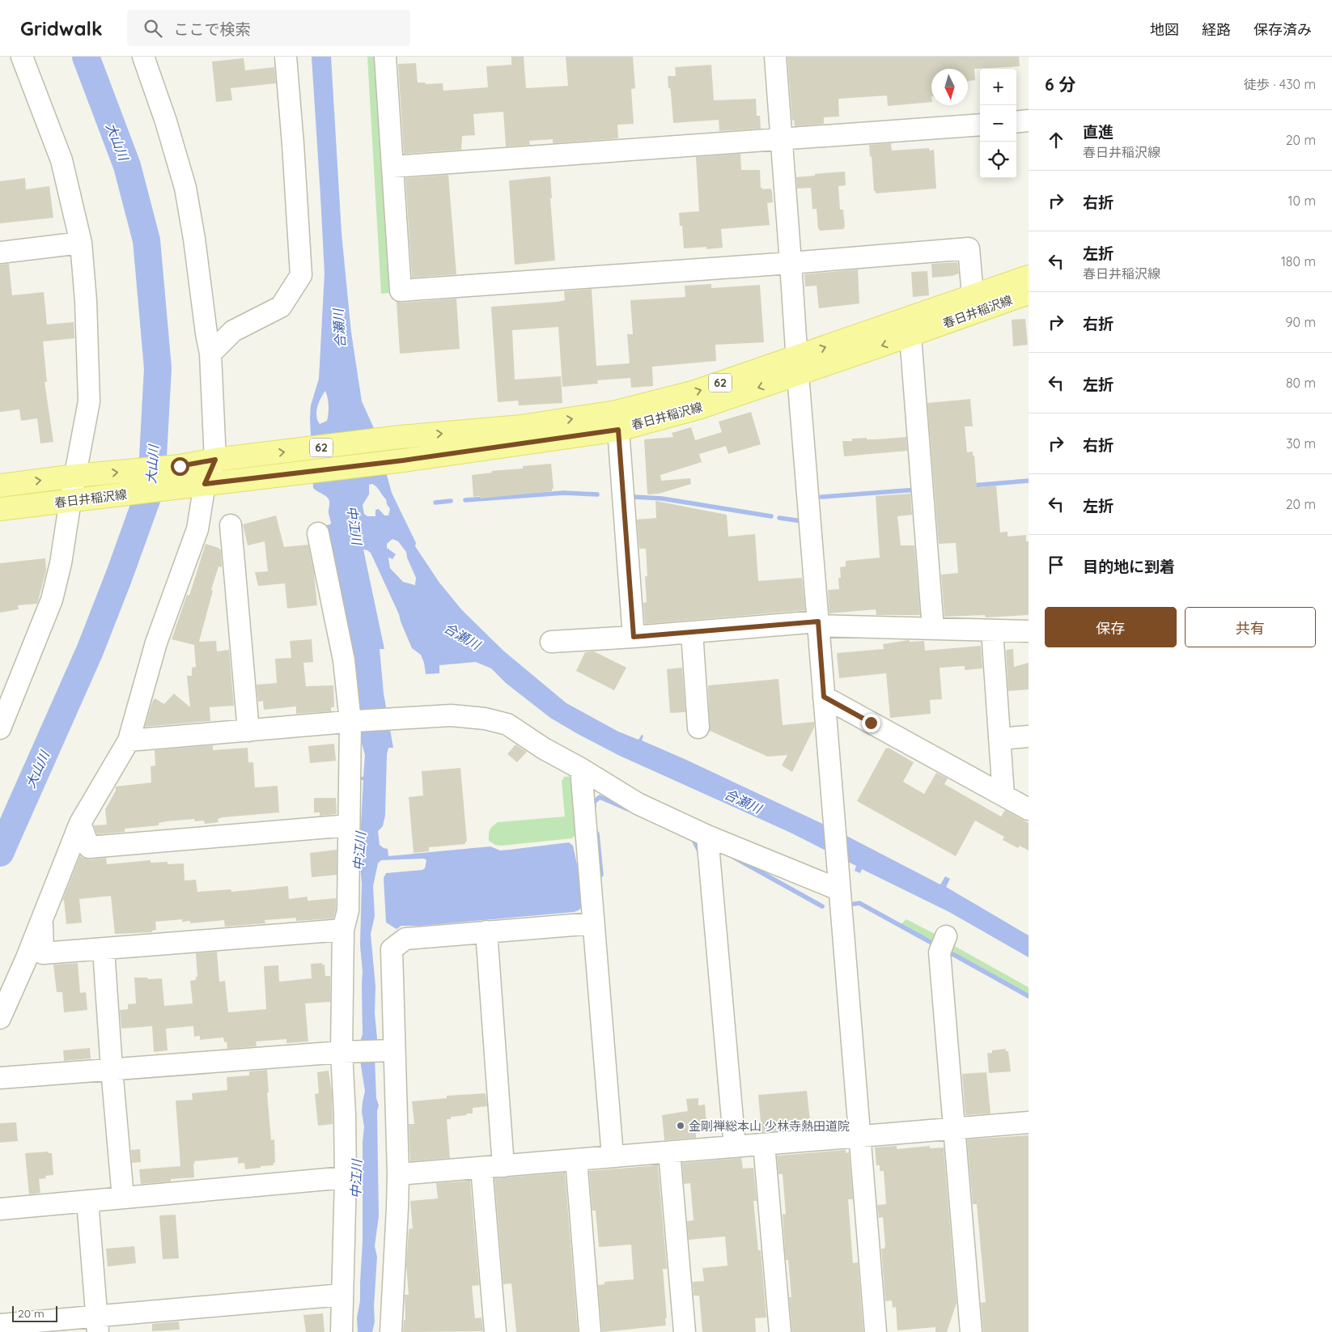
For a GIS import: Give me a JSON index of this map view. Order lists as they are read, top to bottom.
{
  "streets": {
    "main road": ["春日井稲沢線", "62"]
  },
  "water": ["大山川", "合瀬川", "中江川"],
  "places": ["金剛禅総本山 少林寺熱田道院"],
  "scale_bar": "20 m",
  "north": "bottom",
  "page": {
    "header": "Gridwalk",
    "search": "ここで検索",
    "nav": ["地図", "経路", "保存済み"],
    "heading": ["6 分", "徒歩 · 430 m"],
    "map_buttons": ["+", "−"],
    "list": [
      ["直進", "春日井稲沢線", "20 m"],
      ["右折", "10 m"],
      ["左折", "春日井稲沢線", "180 m"],
      ["右折", "90 m"],
      ["左折", "80 m"],
      ["右折", "30 m"],
      ["左折", "20 m"],
      "目的地に到着"
    ],
    "buttons": ["保存", "共有"],
    "scale": "20 m"
  }
}
